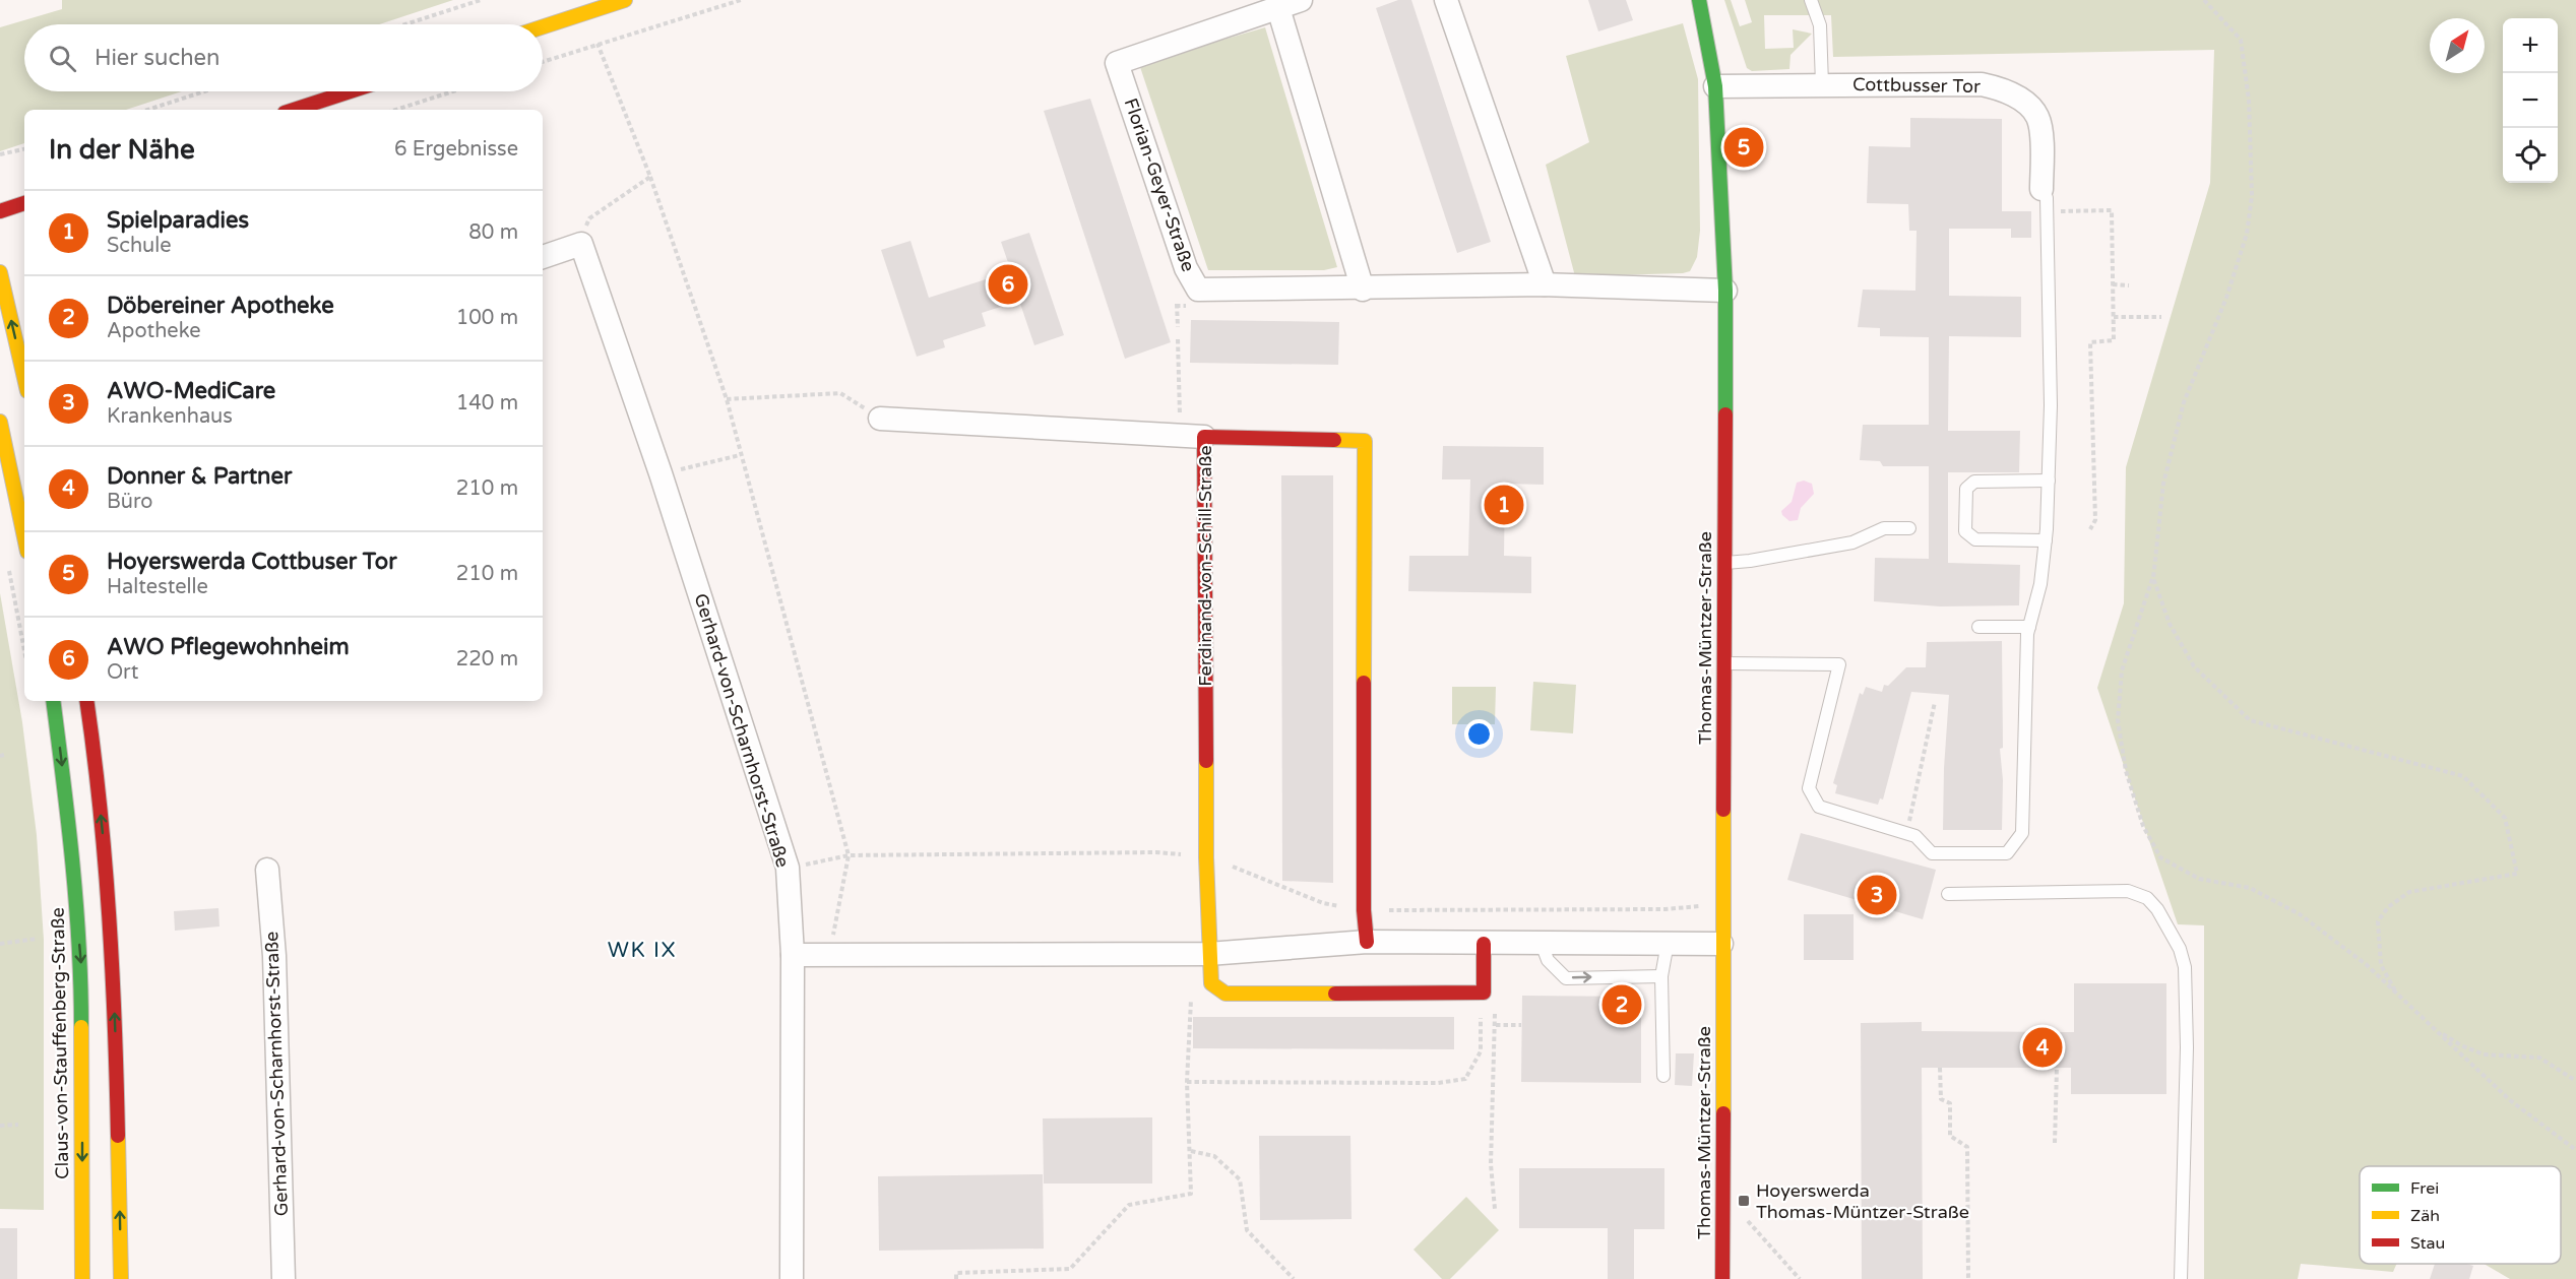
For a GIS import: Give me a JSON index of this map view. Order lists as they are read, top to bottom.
{
  "streets": {
    "street": [
      "Cottbusser Tor",
      "Florian-Geyer-Straße",
      "Ferdinand-von-Schill-Straße",
      "Thomas-Müntzer-Straße",
      "Gerhard-von-Scharnhorst-Straße",
      "Claus-von-Stauffenberg-Straße"
    ]
  },
  "crossings": [
    ["Cottbusser Tor", "Thomas-Müntzer-Straße"],
    ["Florian-Geyer-Straße", "Thomas-Müntzer-Straße"]
  ],
  "districts": ["WK IX"],
  "places": {
    "transit": ["Hoyerswerda Thomas-Müntzer-Straße"]
  },
  "legend": ["Frei", "Zäh", "Stau"],
  "north": "top right",
  "page": {
    "map_buttons": ["+", "−"],
    "search": "Hier suchen",
    "heading": ["In der Nähe", "6 Ergebnisse"],
    "pins": [
      "5",
      "6",
      "1",
      "3",
      "2",
      "4"
    ],
    "list": [
      {
        "mark": "1",
        "name": "Spielparadies",
        "note": "Schule",
        "value": "80 m"
      },
      {
        "mark": "2",
        "name": "Döbereiner Apotheke",
        "note": "Apotheke",
        "value": "100 m"
      },
      {
        "mark": "3",
        "name": "AWO-MediCare",
        "note": "Krankenhaus",
        "value": "140 m"
      },
      {
        "mark": "4",
        "name": "Donner & Partner",
        "note": "Büro",
        "value": "210 m"
      },
      {
        "mark": "5",
        "name": "Hoyerswerda Cottbuser Tor",
        "note": "Haltestelle",
        "value": "210 m"
      },
      {
        "mark": "6",
        "name": "AWO Pflegewohnheim",
        "note": "Ort",
        "value": "220 m"
      }
    ]
  }
}
